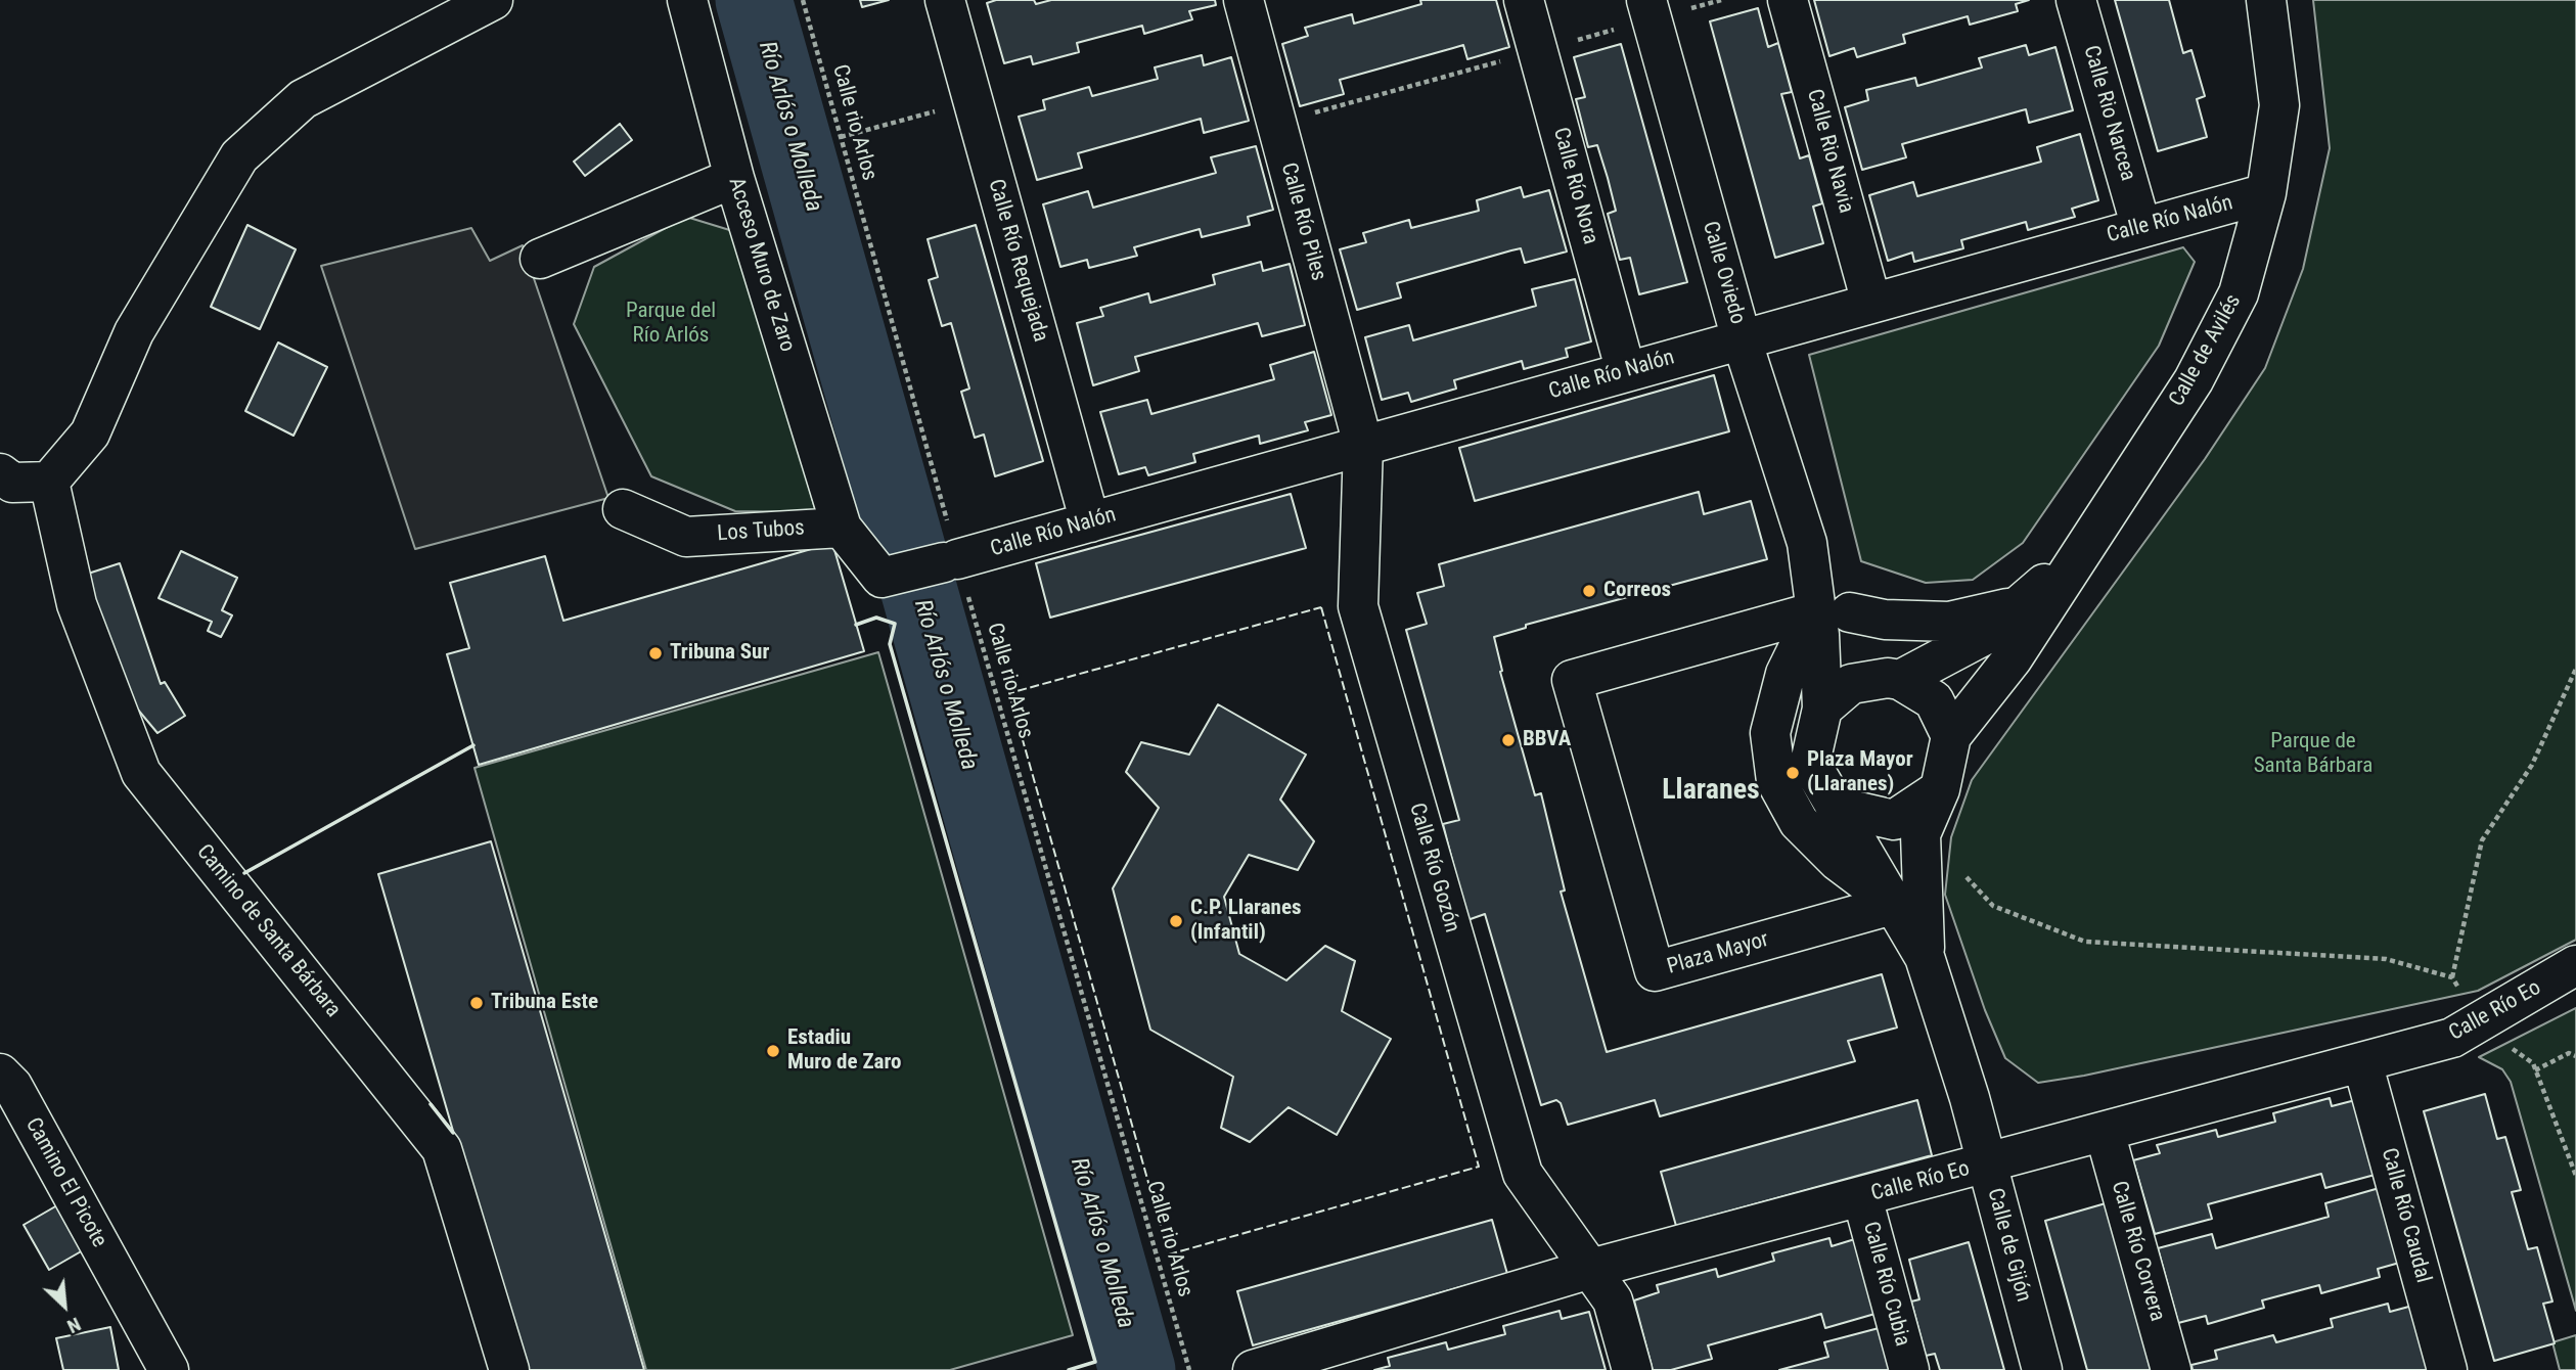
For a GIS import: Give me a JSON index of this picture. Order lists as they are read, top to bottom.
{
  "streets": {
    "street": [
      "Calle Rio Narcea",
      "Calle Rio Navia",
      "Calle Río Nora",
      "Calle Río Nalón",
      "Calle Río Piles",
      "Calle Río Requejada",
      "Acceso Muro de Zaro",
      "Calle Oviedo",
      "Calle de Avilés",
      "Los Tubos",
      "Calle Río Gozón",
      "Camino de Santa Bárbara",
      "Plaza Mayor",
      "Calle Río Eo",
      "Camino El Picote",
      "Calle Río Caudal",
      "Calle de Gijón",
      "Calle Río Corvera",
      "Calle Río Cubia"
    ],
    "path": ["Calle rio Arlos"]
  },
  "crossings": [
    ["Calle Rio Narcea", "Calle Río Nalón"],
    ["Calle rio Arlos", "Calle Río Nalón"],
    ["Calle Rio Navia", "Calle Río Nalón"],
    ["Calle Río Nora", "Calle Río Nalón"],
    ["Calle Río Nalón", "Calle Río Piles"],
    ["Calle Río Nalón", "Calle Río Requejada"],
    ["Calle Río Nalón", "Acceso Muro de Zaro"],
    ["Calle Río Nalón", "Calle Oviedo"],
    ["Calle Río Nalón", "Calle de Avilés"],
    ["Calle Río Nalón", "Los Tubos"],
    ["Calle Río Nalón", "Calle Río Gozón"],
    ["Calle Río Piles", "Calle Río Gozón"],
    ["Acceso Muro de Zaro", "Los Tubos"],
    ["Calle Oviedo", "Calle de Avilés"],
    ["Calle Oviedo", "Plaza Mayor"],
    ["Calle Oviedo", "Calle de Gijón"],
    ["Calle de Avilés", "Calle de Gijón"],
    ["Calle Río Gozón", "Calle Río Eo"],
    ["Plaza Mayor", "Calle de Gijón"],
    ["Calle Río Eo", "Calle Río Caudal"],
    ["Calle Río Eo", "Calle de Gijón"],
    ["Calle Río Eo", "Calle Río Corvera"],
    ["Calle Río Eo", "Calle Río Cubia"]
  ],
  "districts": ["Llaranes"],
  "water": ["Río Arlós o Molleda"],
  "parks": ["Parque del Río Arlós", "Parque de Santa Bárbara"],
  "places": [
    "Correos",
    "Tribuna Sur",
    "BBVA",
    "Plaza Mayor (Llaranes)",
    "C.P. Llaranes (Infantil)",
    "Tribuna Este",
    "Estadiu Muro de Zaro"
  ],
  "north": "bottom right"
}
